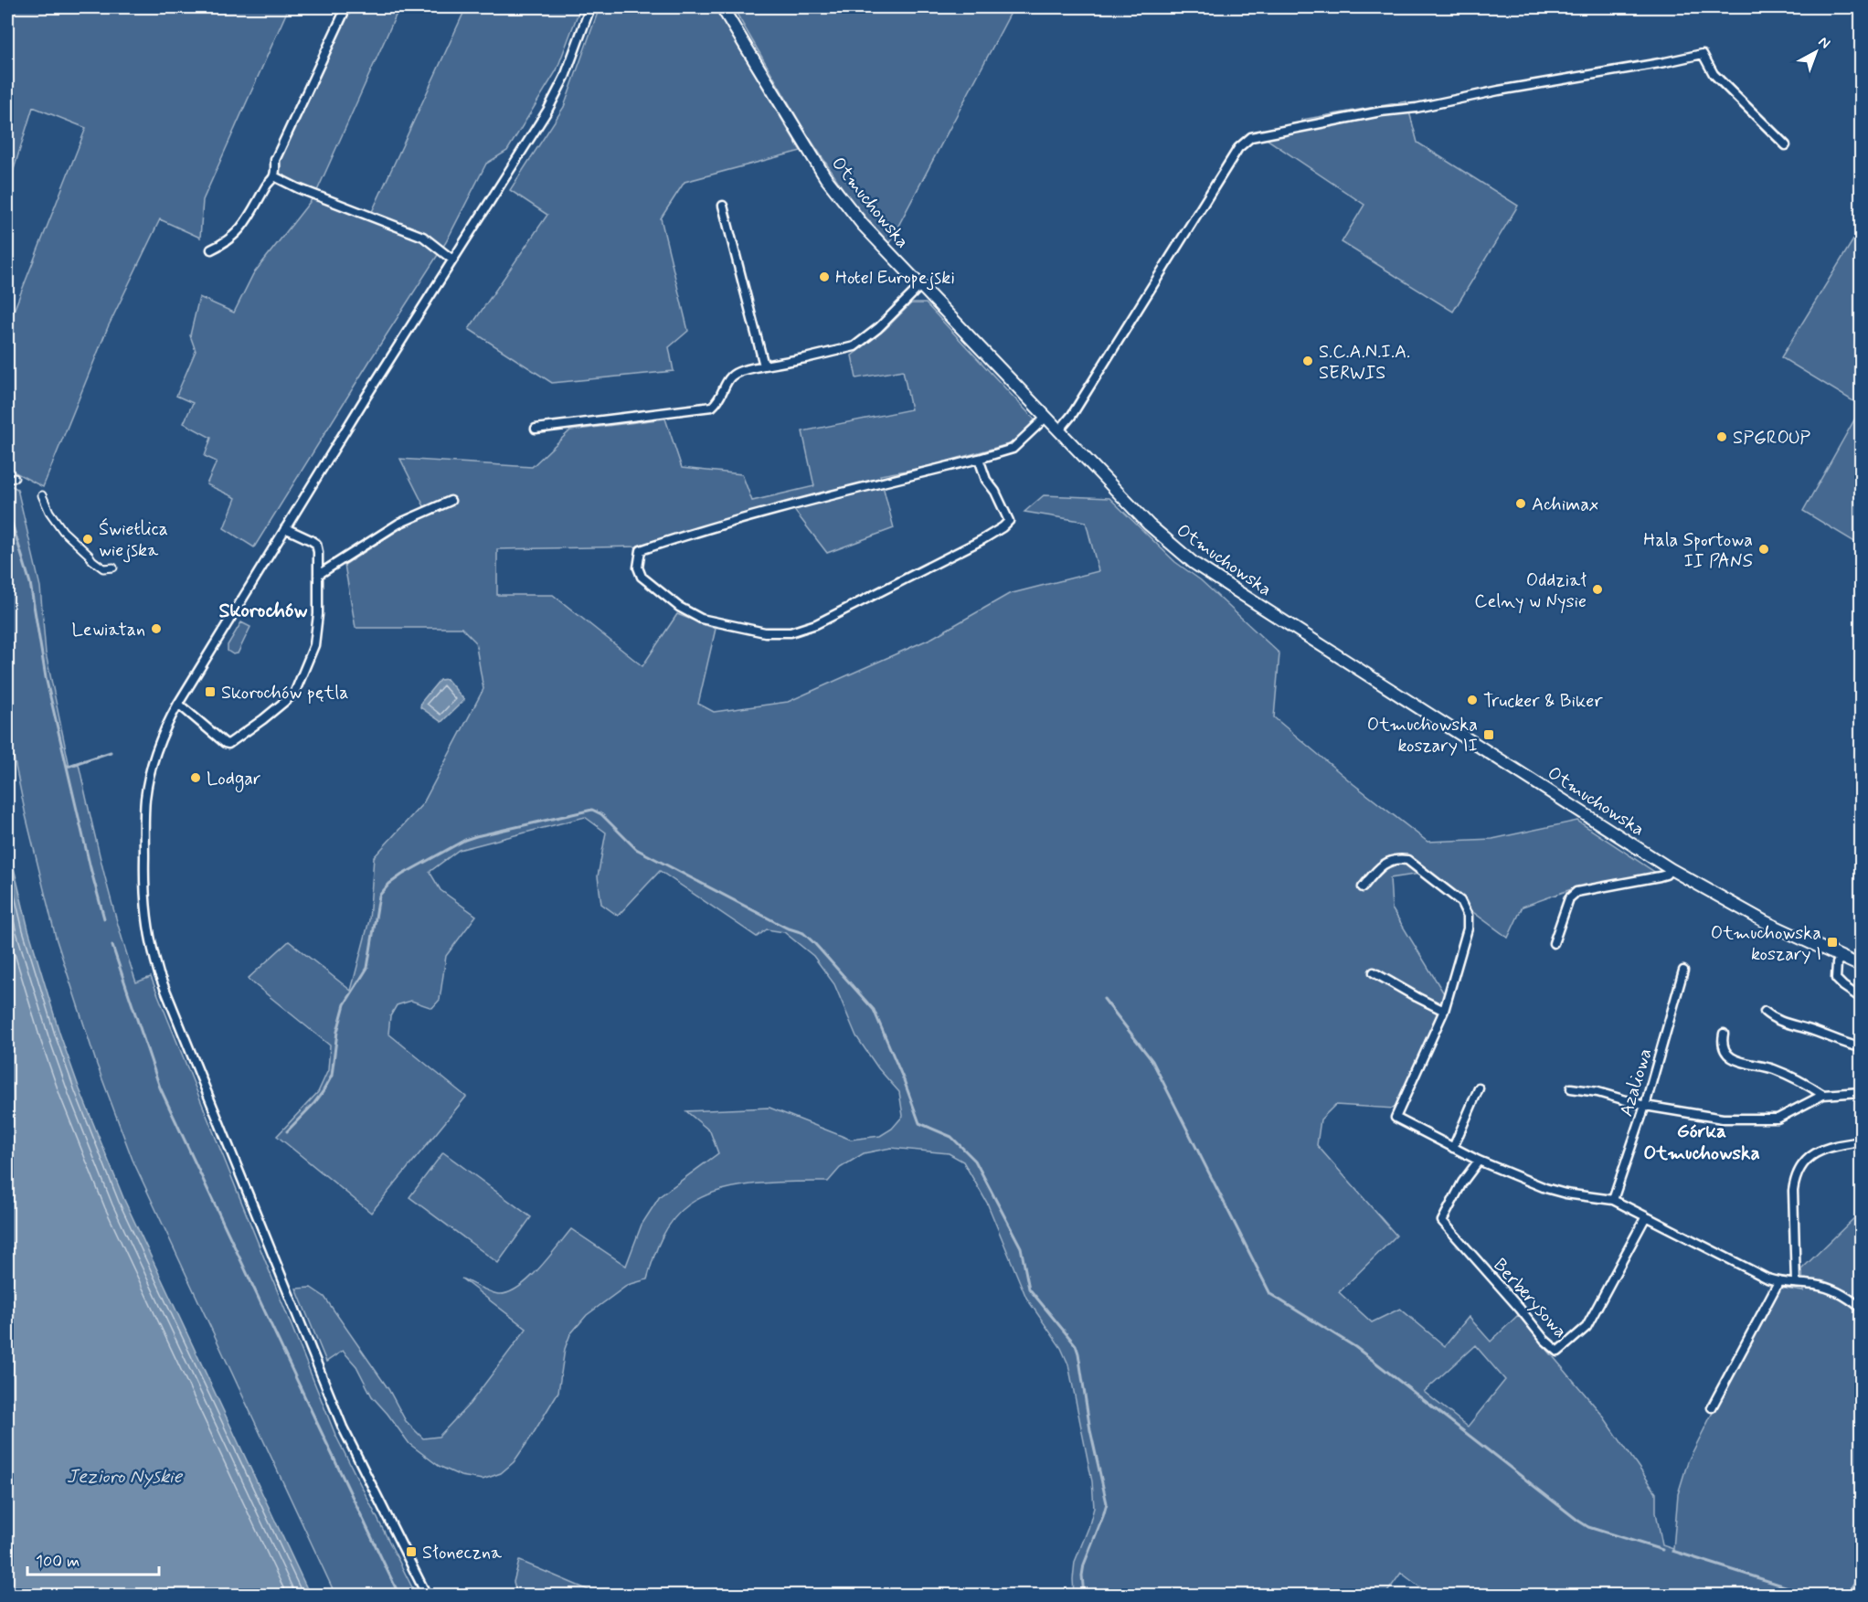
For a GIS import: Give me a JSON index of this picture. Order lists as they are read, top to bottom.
{
  "streets": {
    "main road": ["Otmuchowska"],
    "street": ["Azaliowa", "Berberysowa"]
  },
  "districts": ["Skorochów", "Górka Otmuchowska"],
  "water": ["Jezioro Nyskie"],
  "places": {
    "other": [
      "Hotel Europejski",
      "S.C.A.N.I.A. SERWIS",
      "SPGROUP",
      "Achimax",
      "Świetlica wiejska",
      "Hala Sportowa II PANS",
      "Oddział Celny w Nysie",
      "Lewiatan",
      "Trucker & Biker",
      "Lodgar"
    ],
    "transit": [
      "Skorochów pętla",
      "Otmuchowska koszary II",
      "Otmuchowska koszary I",
      "Słoneczna"
    ]
  },
  "scale_bar": "100 m",
  "north": "top right"
}
